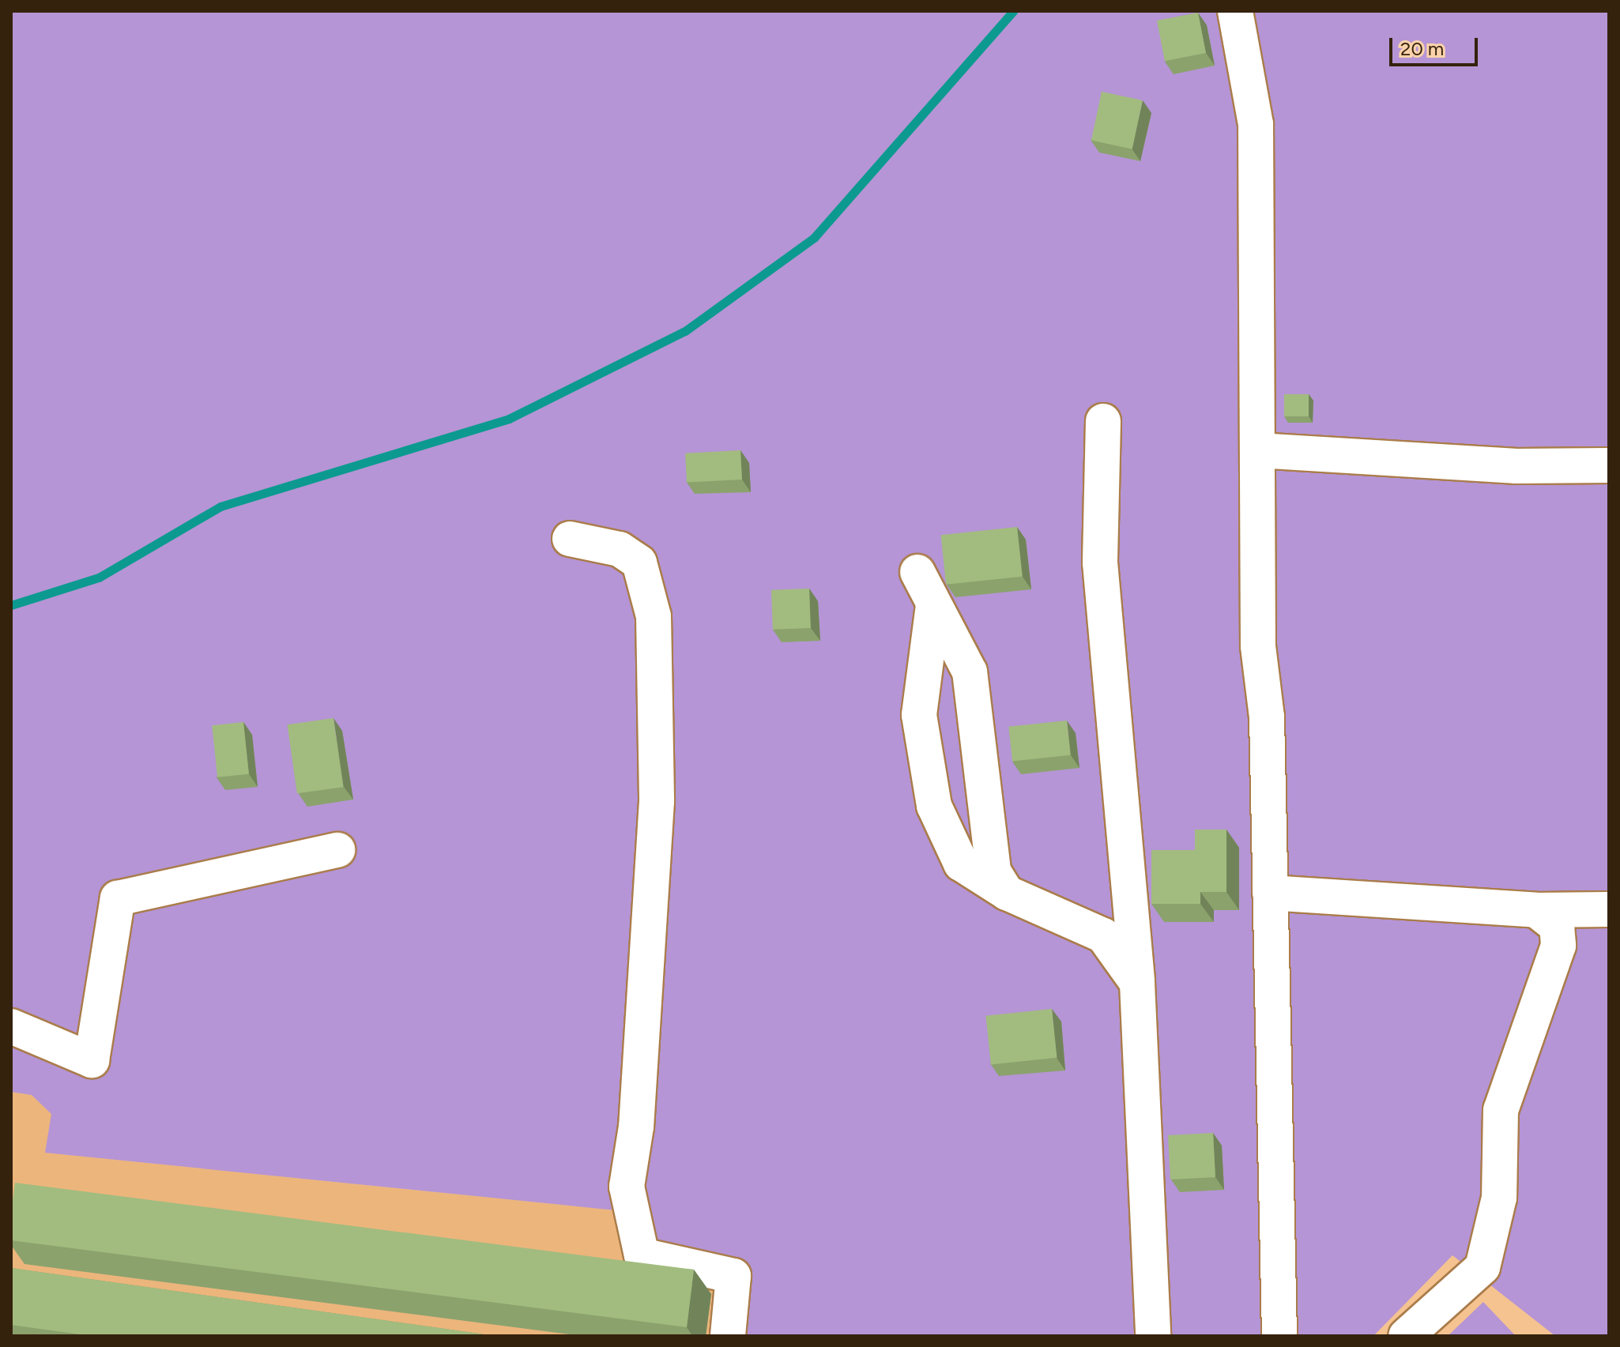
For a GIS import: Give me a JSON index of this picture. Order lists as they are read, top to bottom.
{
  "scale_bar": "20 m"
}
